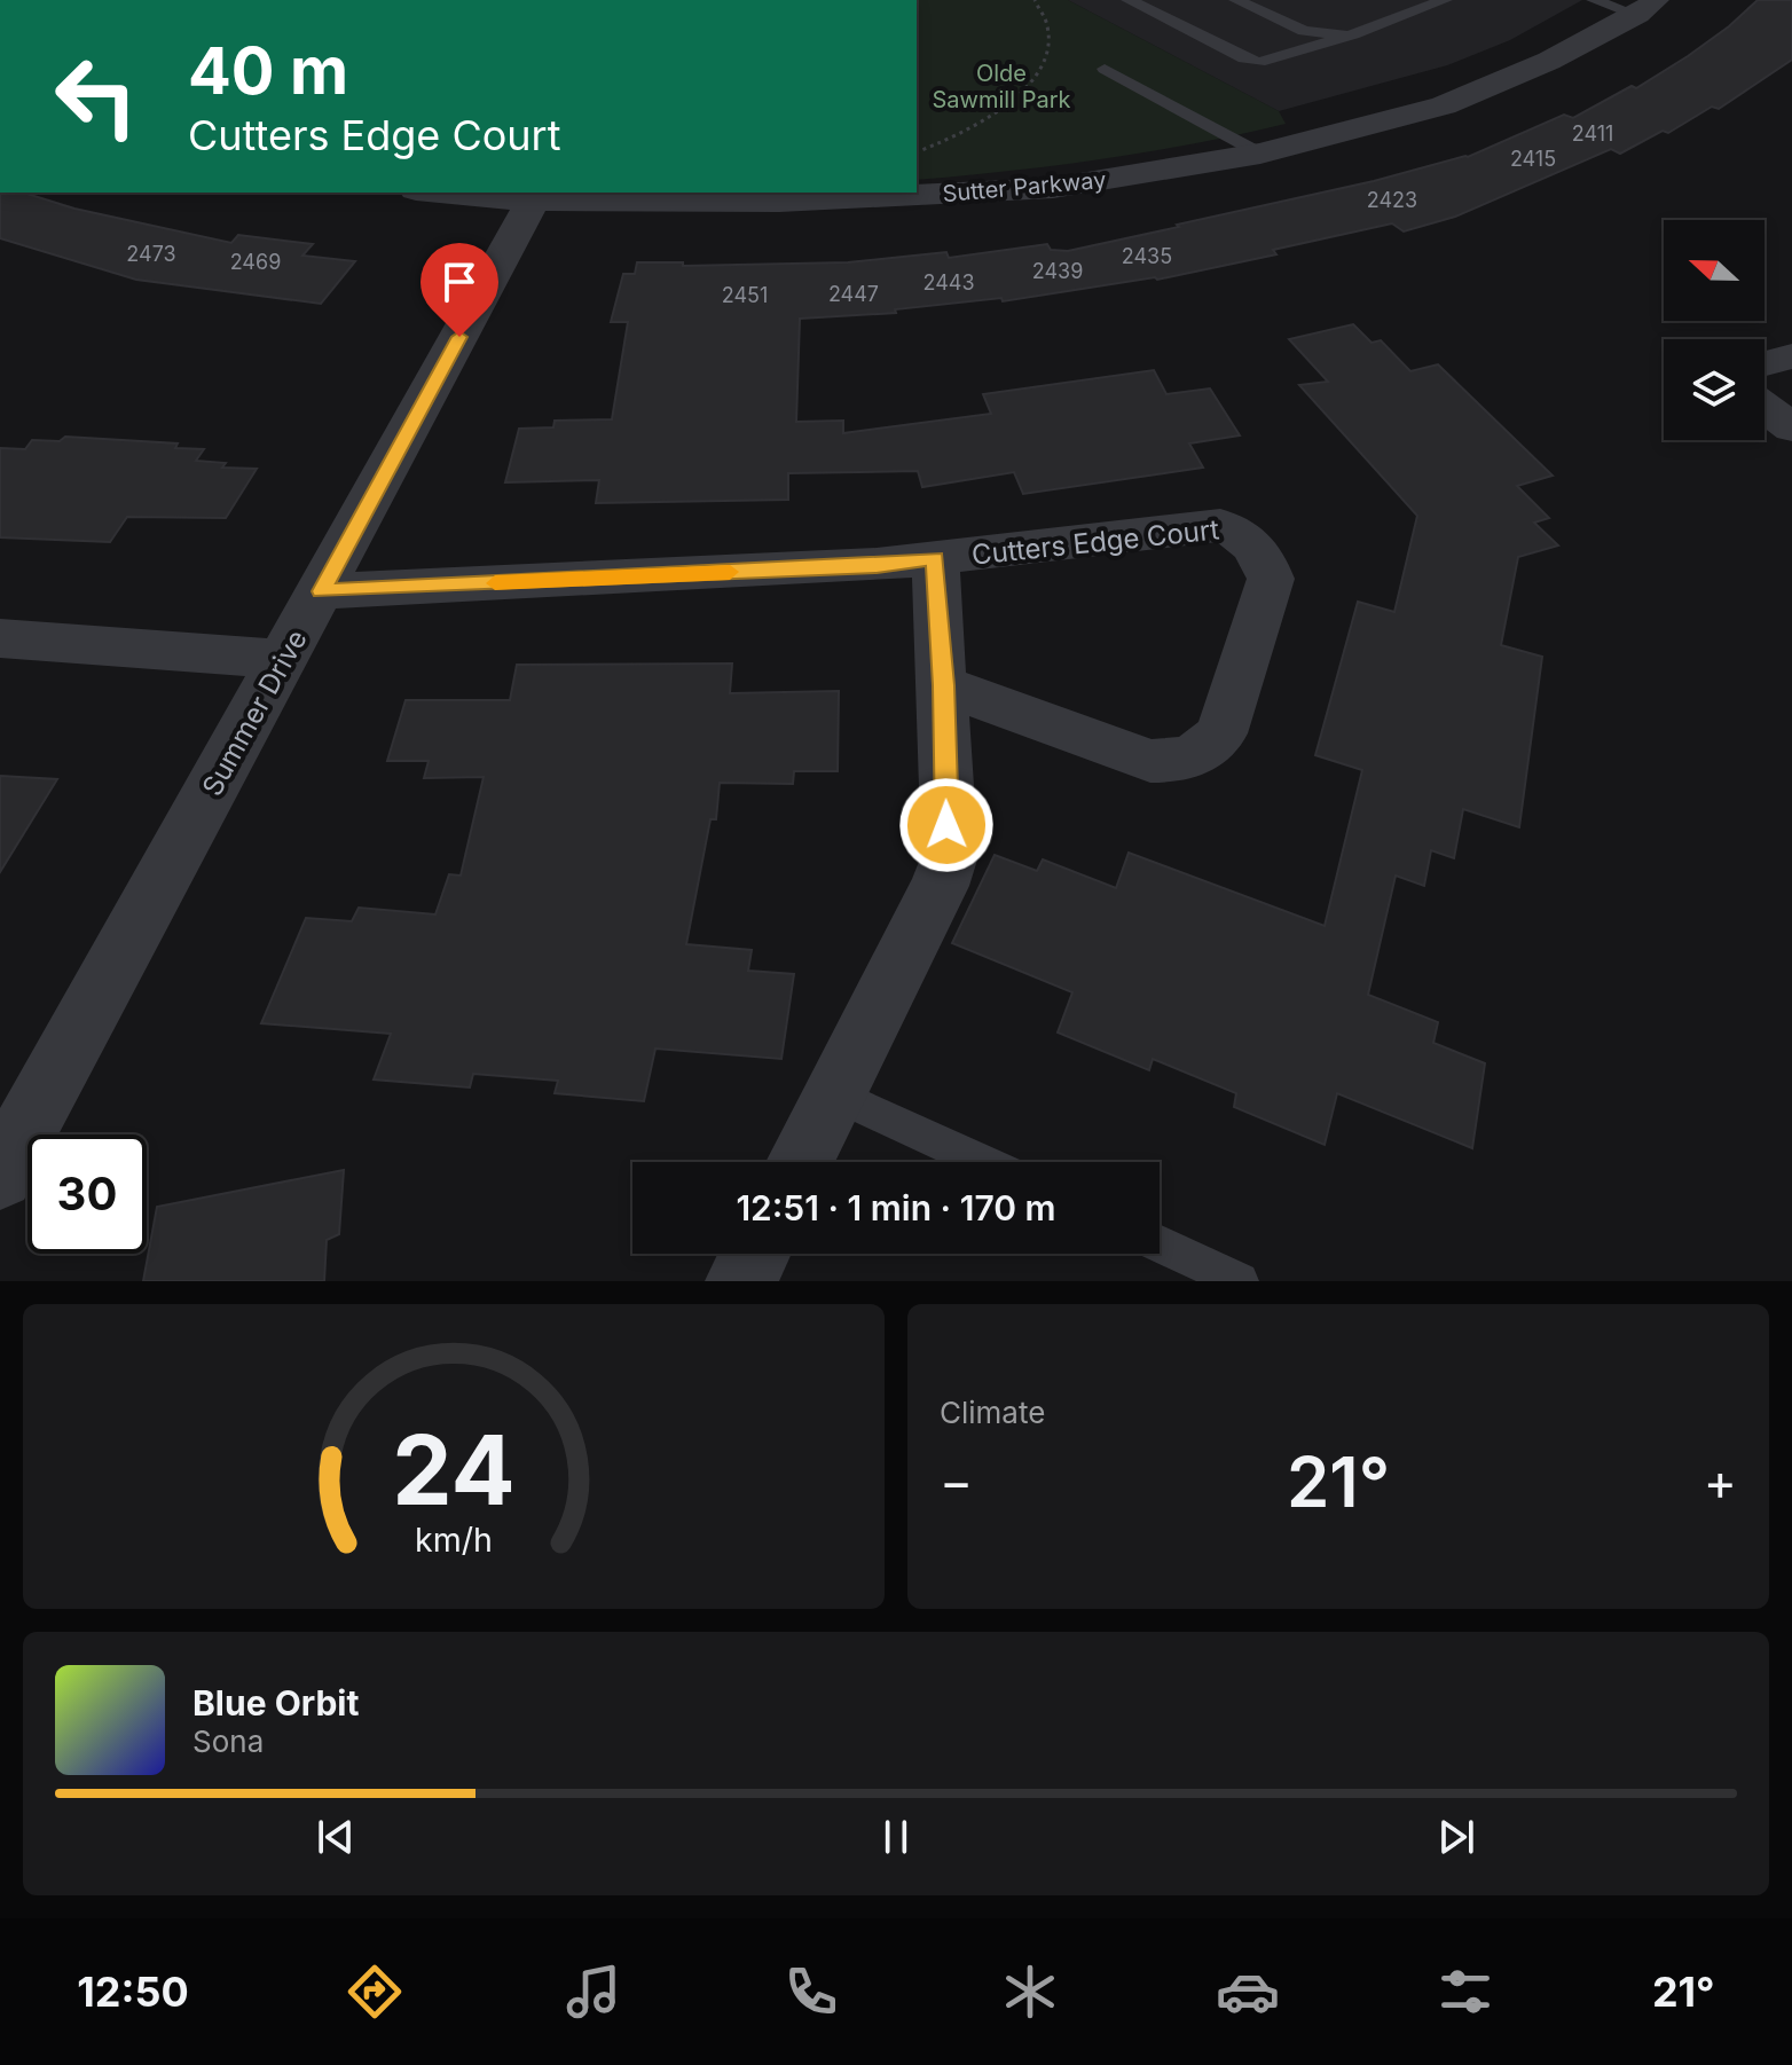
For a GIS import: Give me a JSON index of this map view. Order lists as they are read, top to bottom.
{
  "streets": {
    "street": ["Sutter Parkway", "Cutters Edge Court", "Summer Drive"]
  },
  "crossings": [
    ["Sutter Parkway", "Summer Drive"],
    ["Cutters Edge Court", "Summer Drive"]
  ],
  "parks": ["Olde Sawmill Park"],
  "house_numbers": [
    "2411",
    "2415",
    "2423",
    "2473",
    "2435",
    "2469",
    "2439",
    "2443",
    "2447",
    "2451"
  ],
  "north": "left",
  "page": {
    "turn": ["40 m", "Cutters Edge Court"],
    "limit": "30",
    "trip": "12:51 · 1 min · 170 m",
    "tile": "Climate",
    "heat": ["−", "21°", "+"],
    "song": ["Blue Orbit", "Sona"],
    "tabs": ["12:50", "21°"],
    "gauge": ["24", "km/h"]
  }
}
